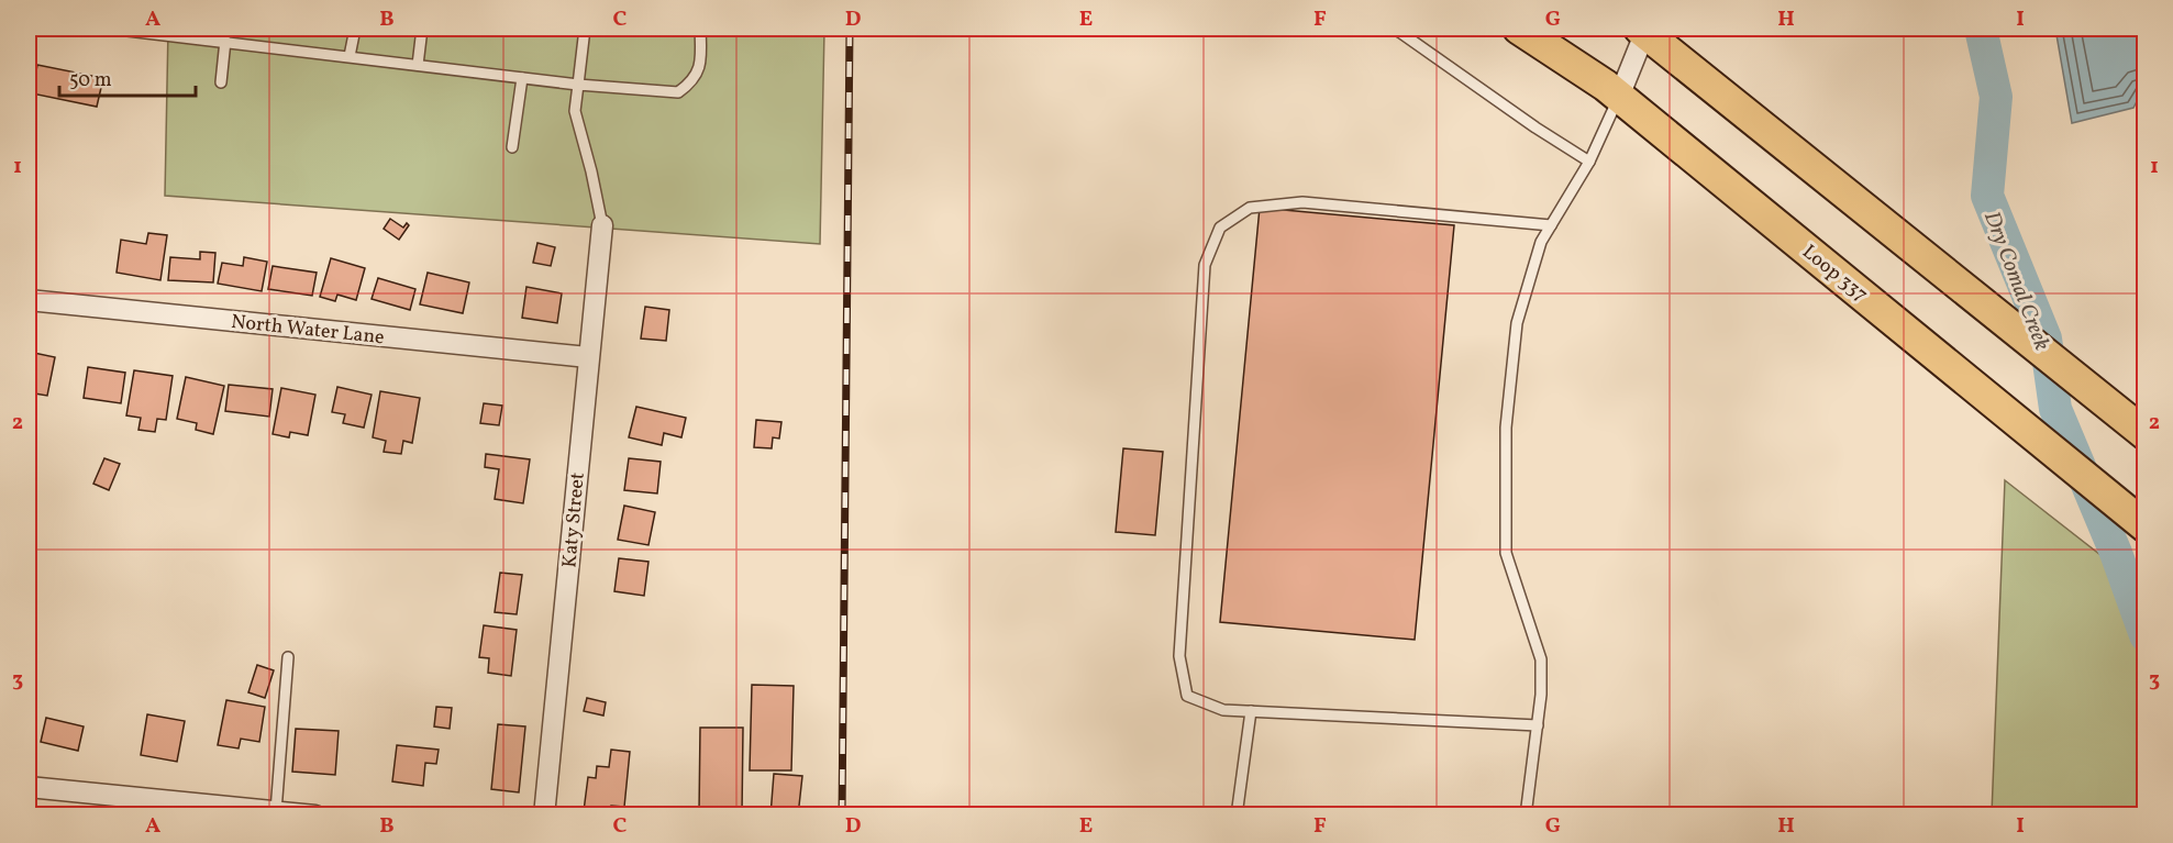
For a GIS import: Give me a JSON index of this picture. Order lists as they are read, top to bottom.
{
  "streets": {
    "main road": ["Loop 337"],
    "street": ["North Water Lane", "Katy Street"]
  },
  "crossings": [
    ["North Water Lane", "Katy Street"]
  ],
  "water": ["Dry Comal Creek"],
  "scale_bar": "50 m",
  "grid": {
    "columns": [
      "A",
      "B",
      "C",
      "D",
      "E",
      "F",
      "G",
      "H",
      "I"
    ],
    "rows": ["1", "2", "3"]
  }
}
